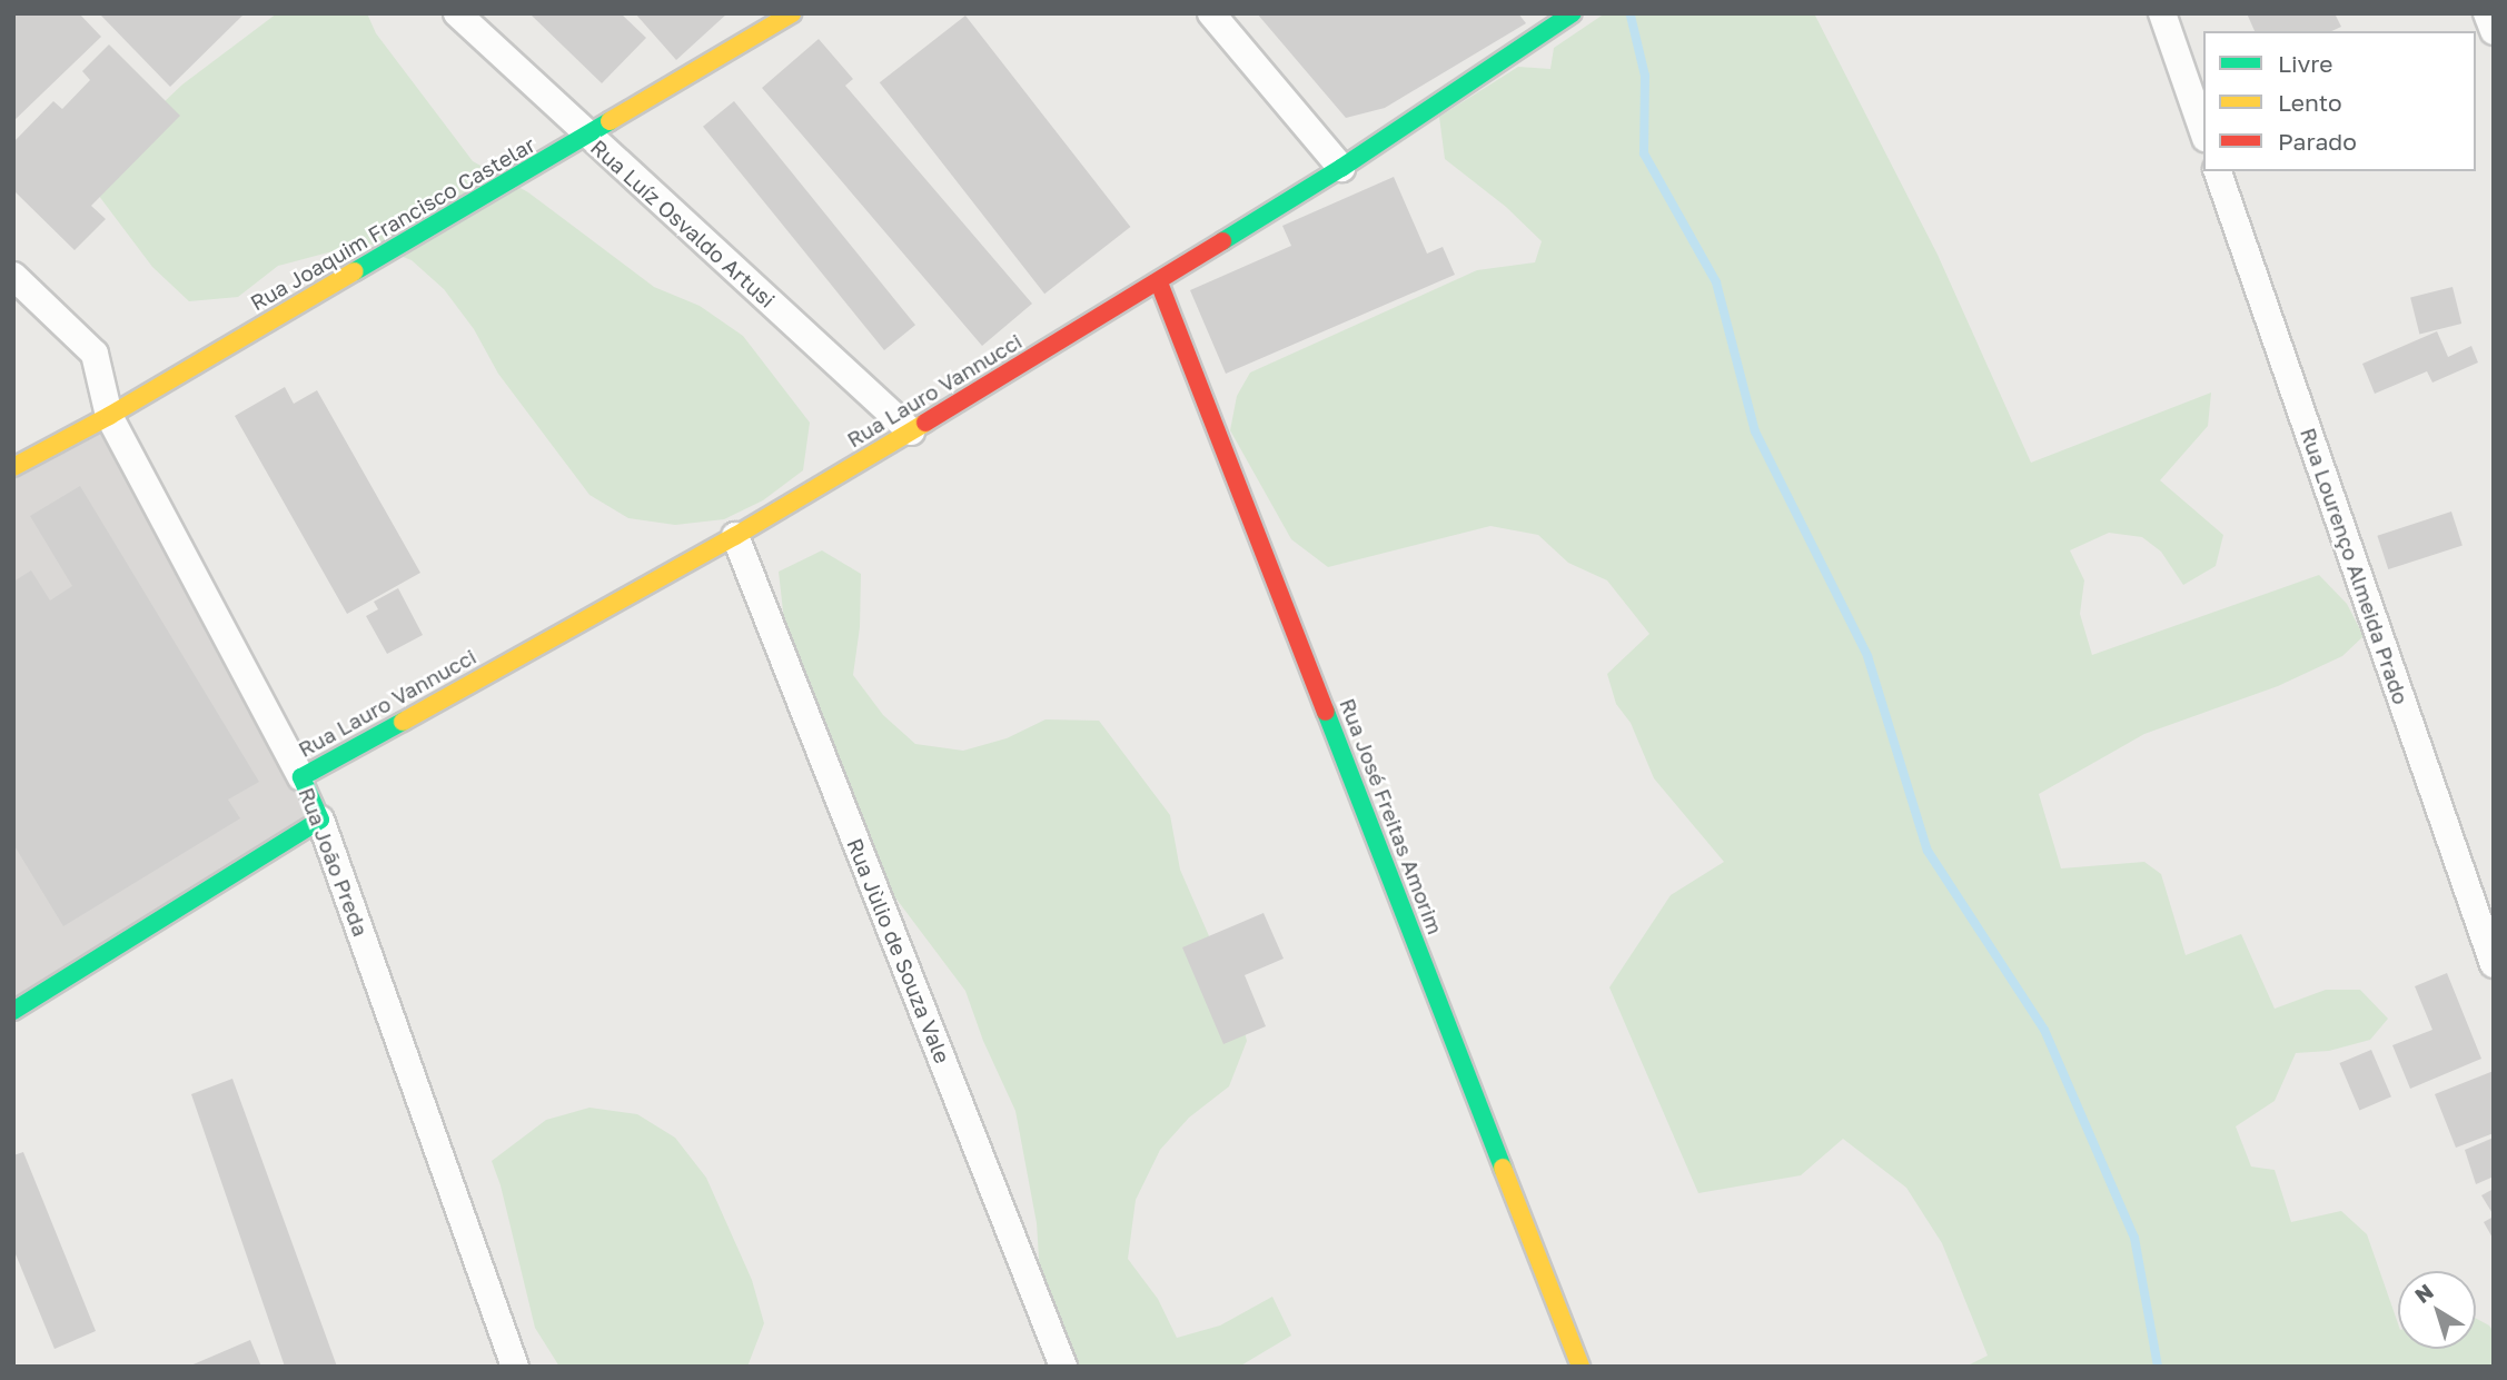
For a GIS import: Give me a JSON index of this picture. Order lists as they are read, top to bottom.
{
  "streets": {
    "street": [
      "Rua Joaquim Francisco Castelar",
      "Rua Luíz Osvaldo Artusi",
      "Rua Lauro Vannucci",
      "Rua Lourenço Almeida Prado",
      "Rua José Freitas Amorim",
      "Rua João Preda",
      "Rua Jùlio de Souza Vale"
    ]
  },
  "crossings": [
    ["Rua Joaquim Francisco Castelar", "Rua Luíz Osvaldo Artusi"],
    ["Rua Joaquim Francisco Castelar", "Rua João Preda"],
    ["Rua Luíz Osvaldo Artusi", "Rua Lauro Vannucci"],
    ["Rua Lauro Vannucci", "Rua José Freitas Amorim"],
    ["Rua Lauro Vannucci", "Rua João Preda"],
    ["Rua Lauro Vannucci", "Rua Jùlio de Souza Vale"]
  ],
  "legend": ["Livre", "Lento", "Parado"],
  "north": "top left"
}
